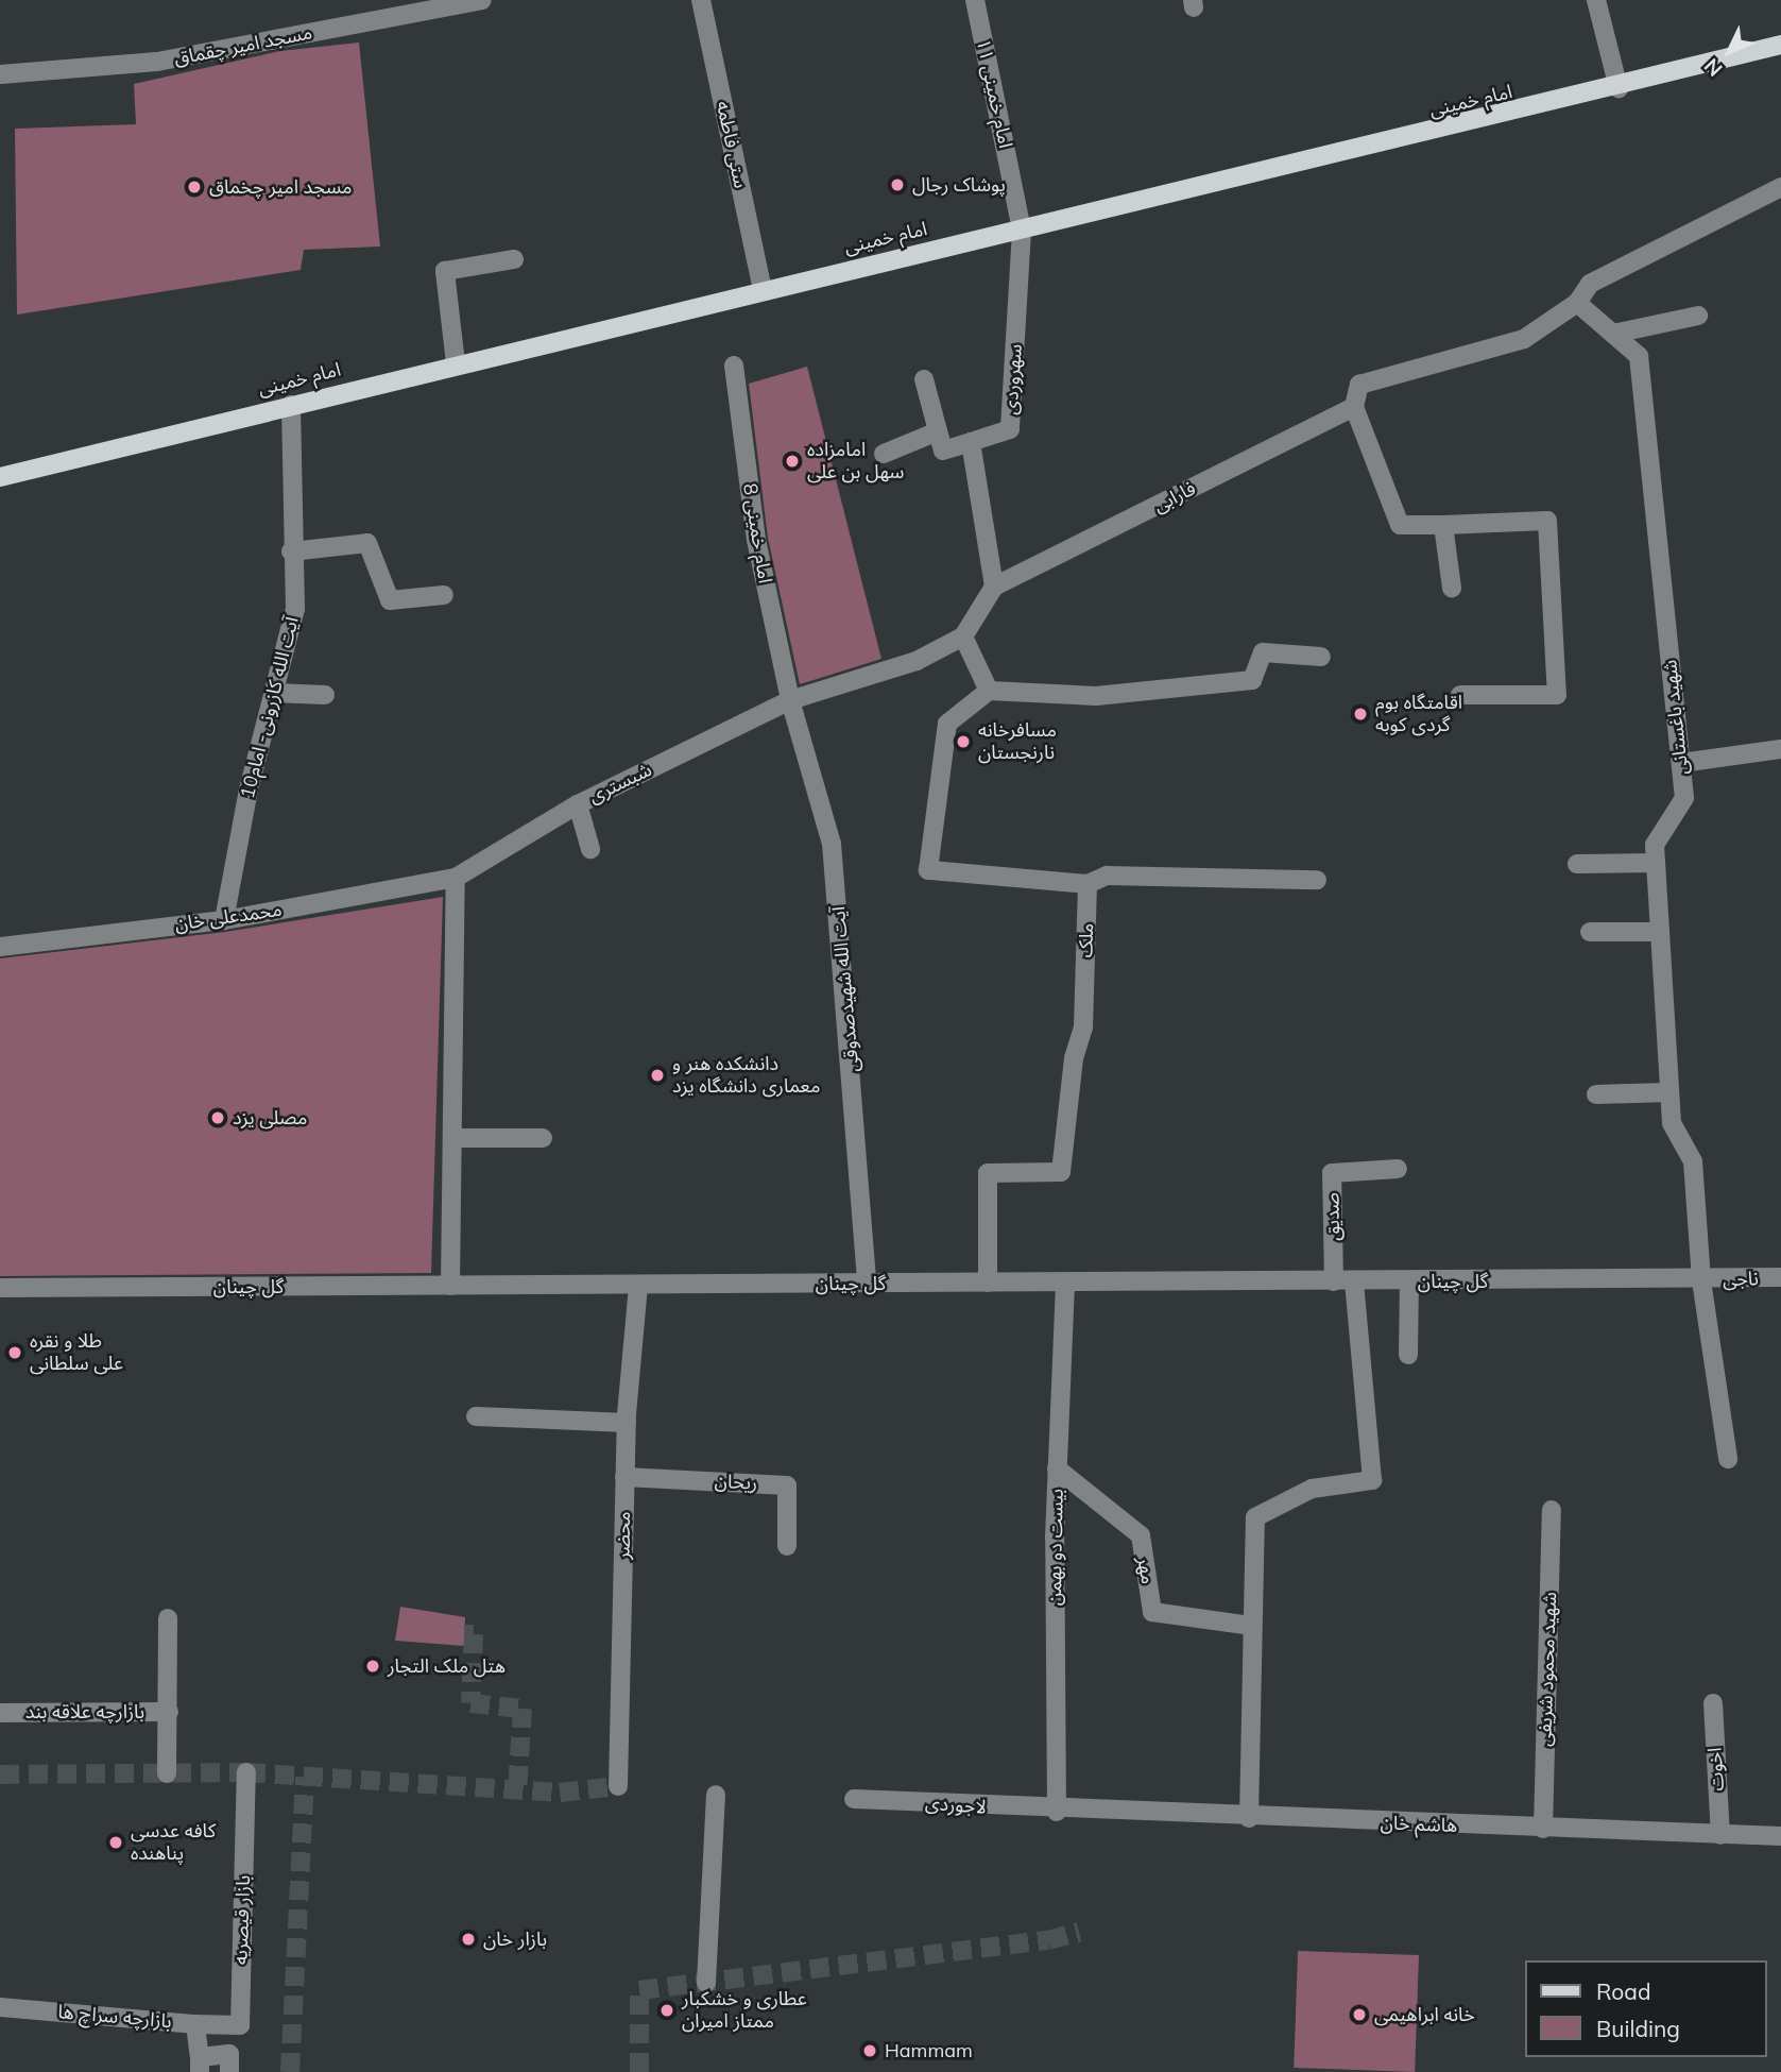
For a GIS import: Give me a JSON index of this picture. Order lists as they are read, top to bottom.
{
  "streets": {
    "main road": ["امام خمینی"],
    "street": [
      "مسجد امیر چقماق",
      "امام خمینی ۱۱",
      "ستی فاطمه",
      "سهروردی",
      "فارابی",
      "امام خمینی 8",
      "آیت الله کازرونی- امام10",
      "شهید باغستانی",
      "شبستری",
      "محمدعلی خان",
      "ملک",
      "آیت الله شهیدصدوقی",
      "صدیق",
      "ناجی",
      "گل چینان",
      "ریحان",
      "محضر",
      "بیست دو بهمن",
      "مهر",
      "شهید محمود شریفی",
      "بازارچه علاقه بند",
      "اخوت",
      "لاجوردی",
      "هاشم خان",
      "بازار قیصریه",
      "بازارچه سراچ ها"
    ]
  },
  "crossings": [
    ["امام خمینی ۱۱", "امام خمینی"],
    ["امام خمینی ۱۱", "سهروردی"],
    ["امام خمینی", "ستی فاطمه"],
    ["امام خمینی", "سهروردی"],
    ["امام خمینی", "آیت الله کازرونی- امام10"],
    ["فارابی", "شهید باغستانی"],
    ["امام خمینی 8", "شبستری"],
    ["امام خمینی 8", "آیت الله شهیدصدوقی"],
    ["آیت الله کازرونی- امام10", "محمدعلی خان"],
    ["شهید باغستانی", "ناجی"],
    ["شهید باغستانی", "گل چینان"],
    ["شبستری", "محمدعلی خان"],
    ["شبستری", "آیت الله شهیدصدوقی"],
    ["ملک", "گل چینان"],
    ["آیت الله شهیدصدوقی", "گل چینان"],
    ["صدیق", "گل چینان"],
    ["ناجی", "گل چینان"],
    ["گل چینان", "محضر"],
    ["گل چینان", "بیست دو بهمن"],
    ["ریحان", "محضر"],
    ["بیست دو بهمن", "مهر"],
    ["بیست دو بهمن", "لاجوردی"],
    ["بیست دو بهمن", "هاشم خان"],
    ["شهید محمود شریفی", "هاشم خان"],
    ["اخوت", "هاشم خان"],
    ["لاجوردی", "هاشم خان"],
    ["بازار قیصریه", "بازارچه سراچ ها"]
  ],
  "places": [
    "پوشاک رجال",
    "مسجد امیر چخماق",
    "امامزاده سهل بن علی",
    "اقامتگاه بوم گردی کوبه",
    "مسافرخانه نارنجستان",
    "دانشکده هنر و معماری دانشگاه یزد",
    "مصلی یزد",
    "طلا و نقره علی سلطانی",
    "هتل ملک التجار",
    "کافه عدسی پناهنده",
    "بازار خان",
    "عطاری و خشکبار ممتاز امیران",
    "خانه ابراهیمی",
    "Hammam"
  ],
  "legend": ["Road", "Building"],
  "north": "bottom left"
}
